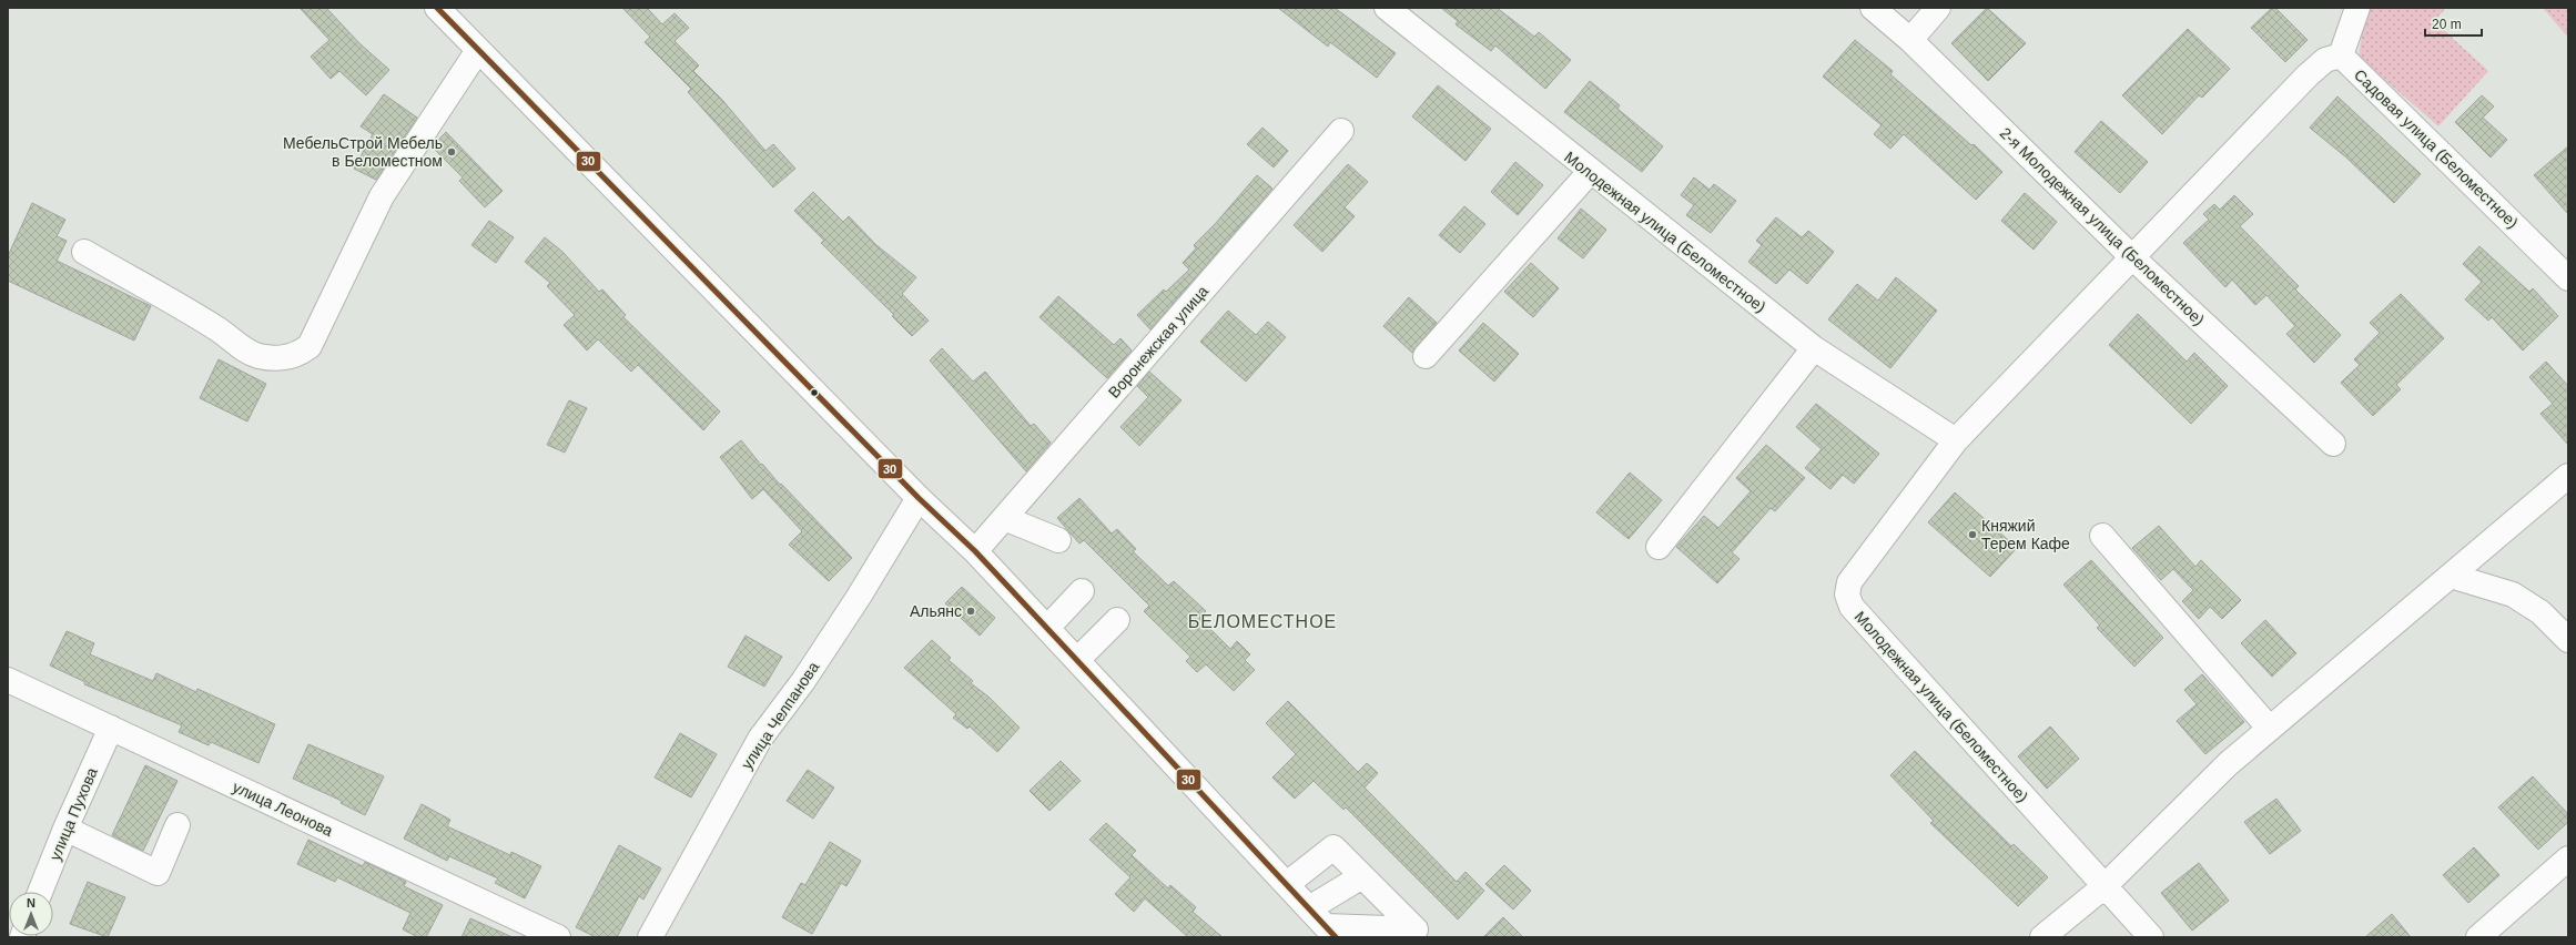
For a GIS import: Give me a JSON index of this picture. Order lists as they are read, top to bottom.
{
  "streets": {
    "street": [
      "Садовая улица (Беломестное)",
      "2-я Молодежная улица (Беломестное)",
      "Молодежная улица (Беломестное)",
      "Воронежская улица",
      "улица Челпанова",
      "улица Леонова",
      "улица Пухова"
    ]
  },
  "crossings": [
    ["Садовая улица (Беломестное)", "Молодежная улица (Беломестное)"],
    ["2-я Молодежная улица (Беломестное)", "Молодежная улица (Беломестное)"],
    ["улица Леонова", "улица Пухова"]
  ],
  "districts": ["БЕЛОМЕСТНОЕ"],
  "places": ["МебельСтрой Мебель в Беломестном", "Княжий Терем Кафе", "Альянс"],
  "lines": ["transit line 30"],
  "scale_bar": "20 m",
  "north": "top"
}
